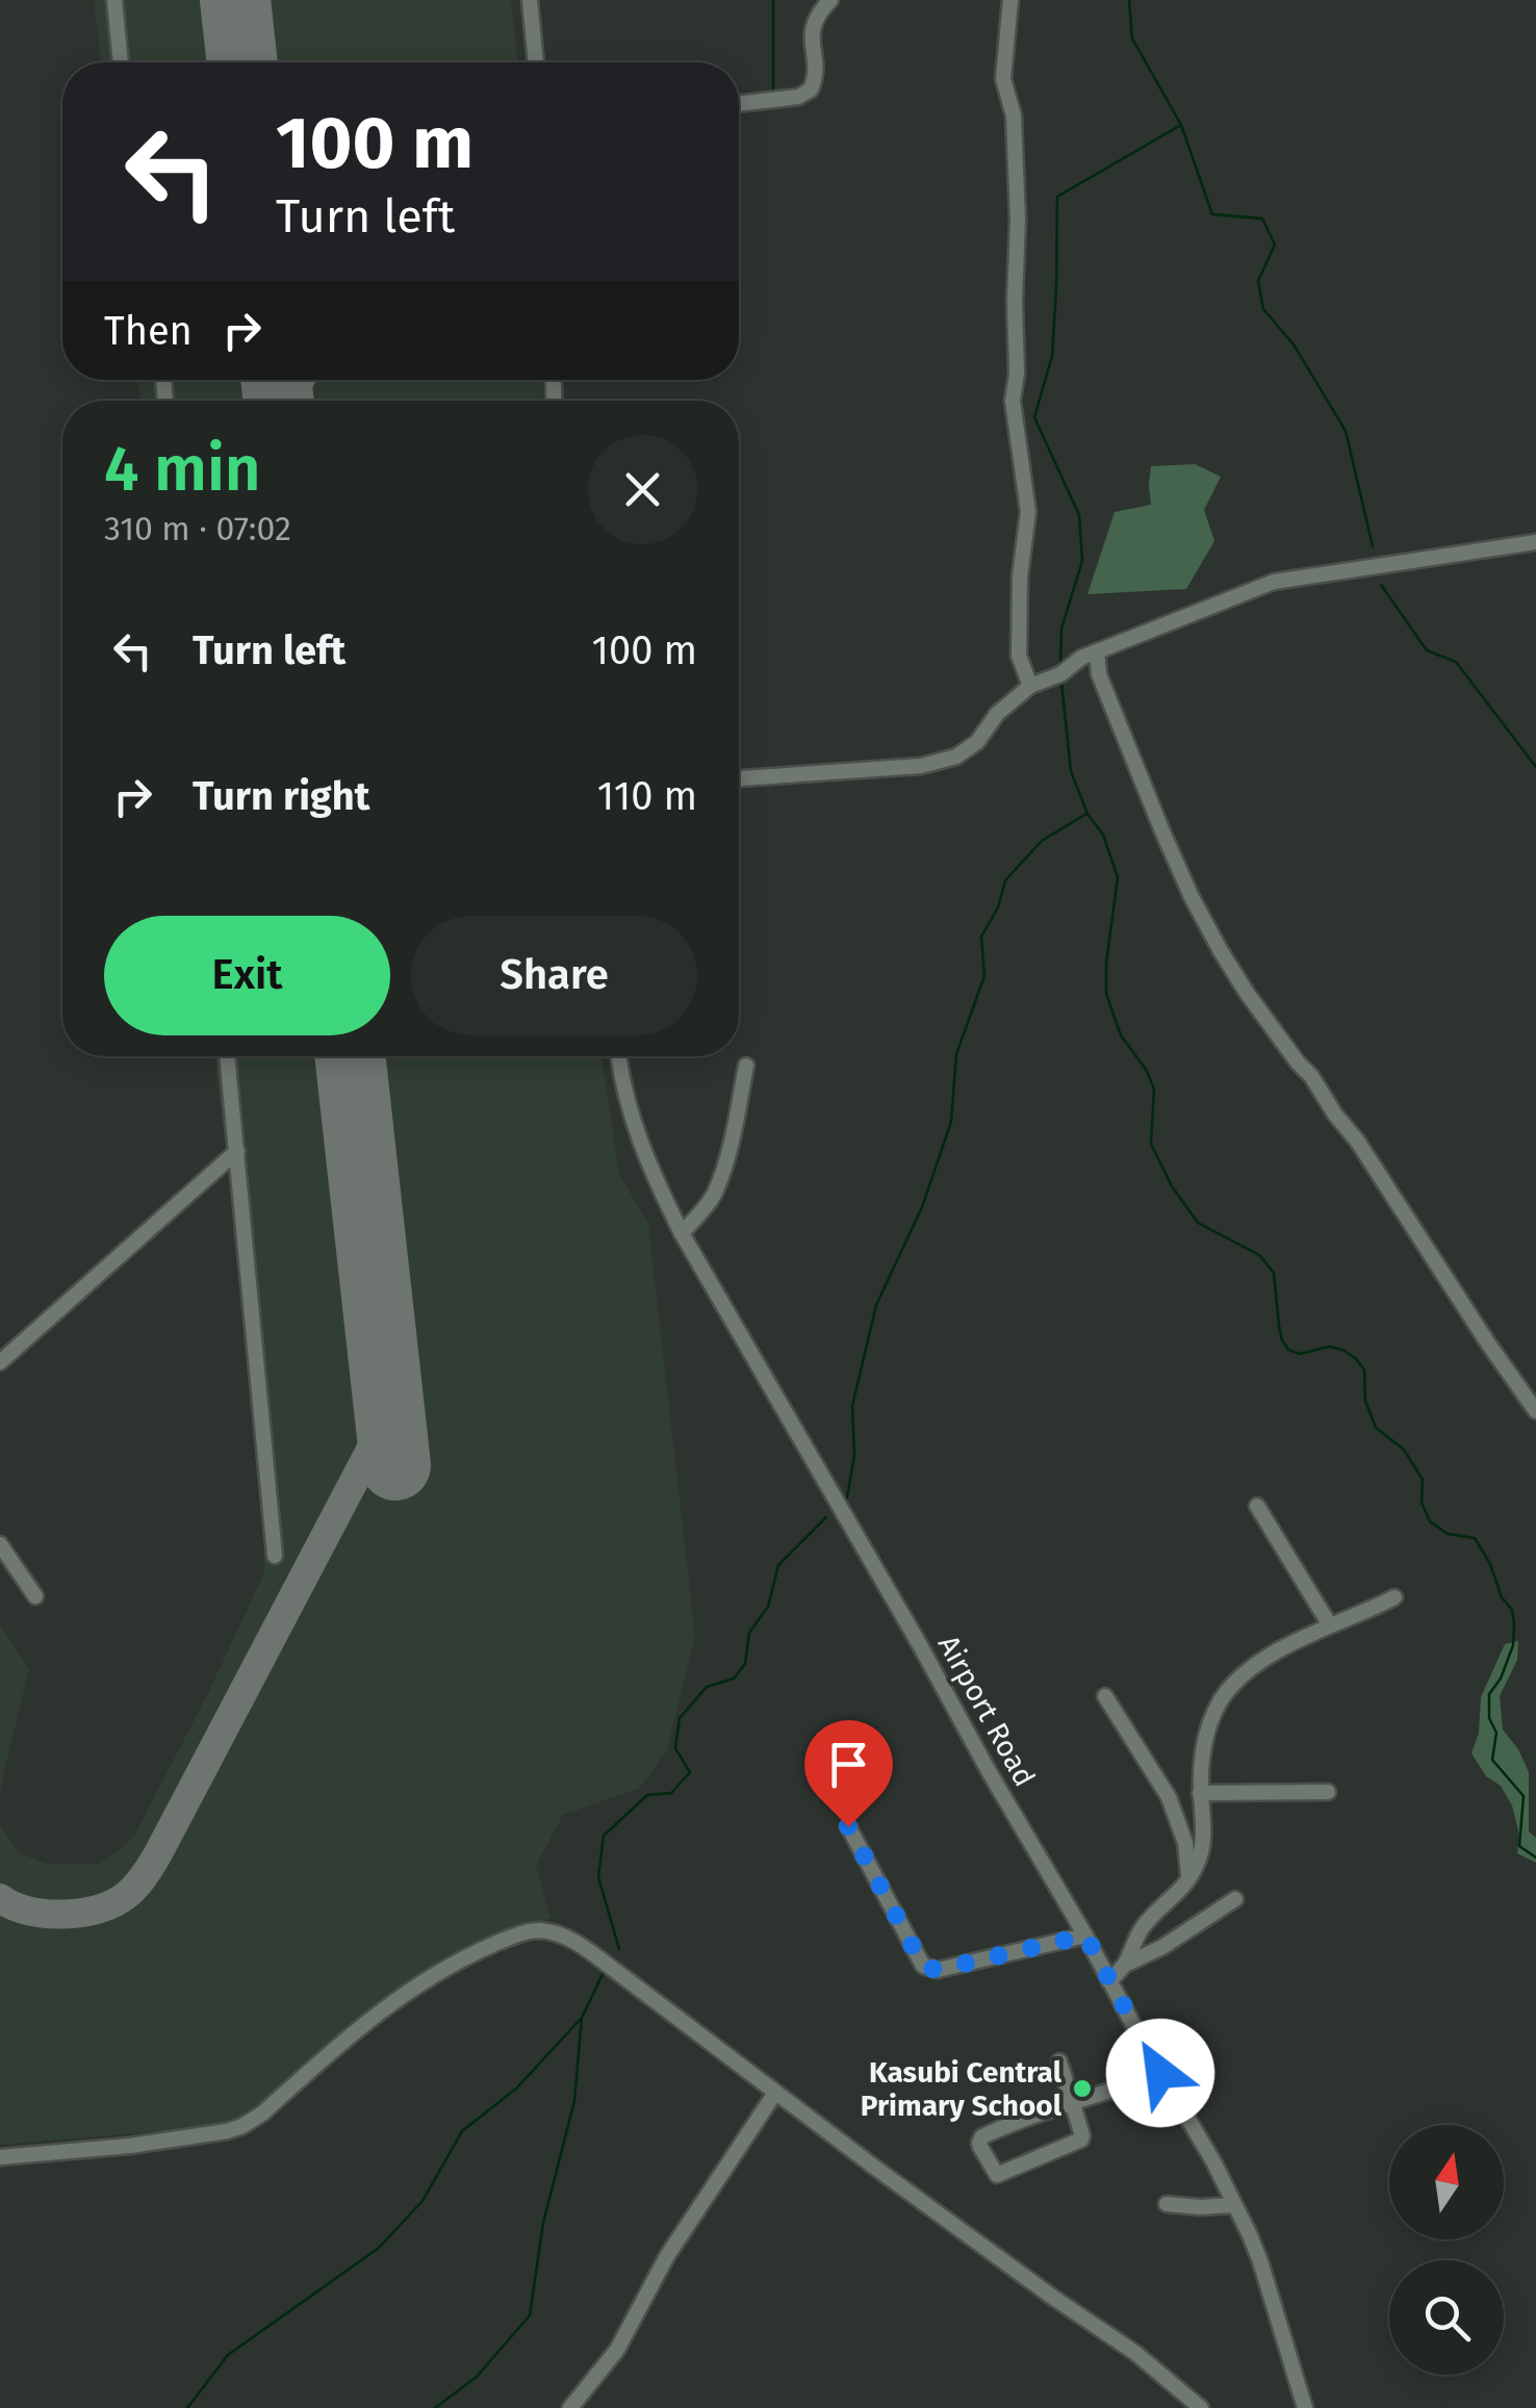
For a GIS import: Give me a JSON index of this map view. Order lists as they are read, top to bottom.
{
  "streets": {
    "street": ["Airport Road"]
  },
  "places": ["Kasubi Central Primary School"],
  "north": "top",
  "page": {
    "turn": ["100 m", "Turn left"],
    "then": "Then",
    "heading": ["4 min", "310 m · 07:02"],
    "list": [
      {
        "name": "Turn left",
        "value": "100 m"
      },
      {
        "name": "Turn right",
        "value": "110 m"
      }
    ],
    "buttons": ["Exit", "Share"]
  }
}
